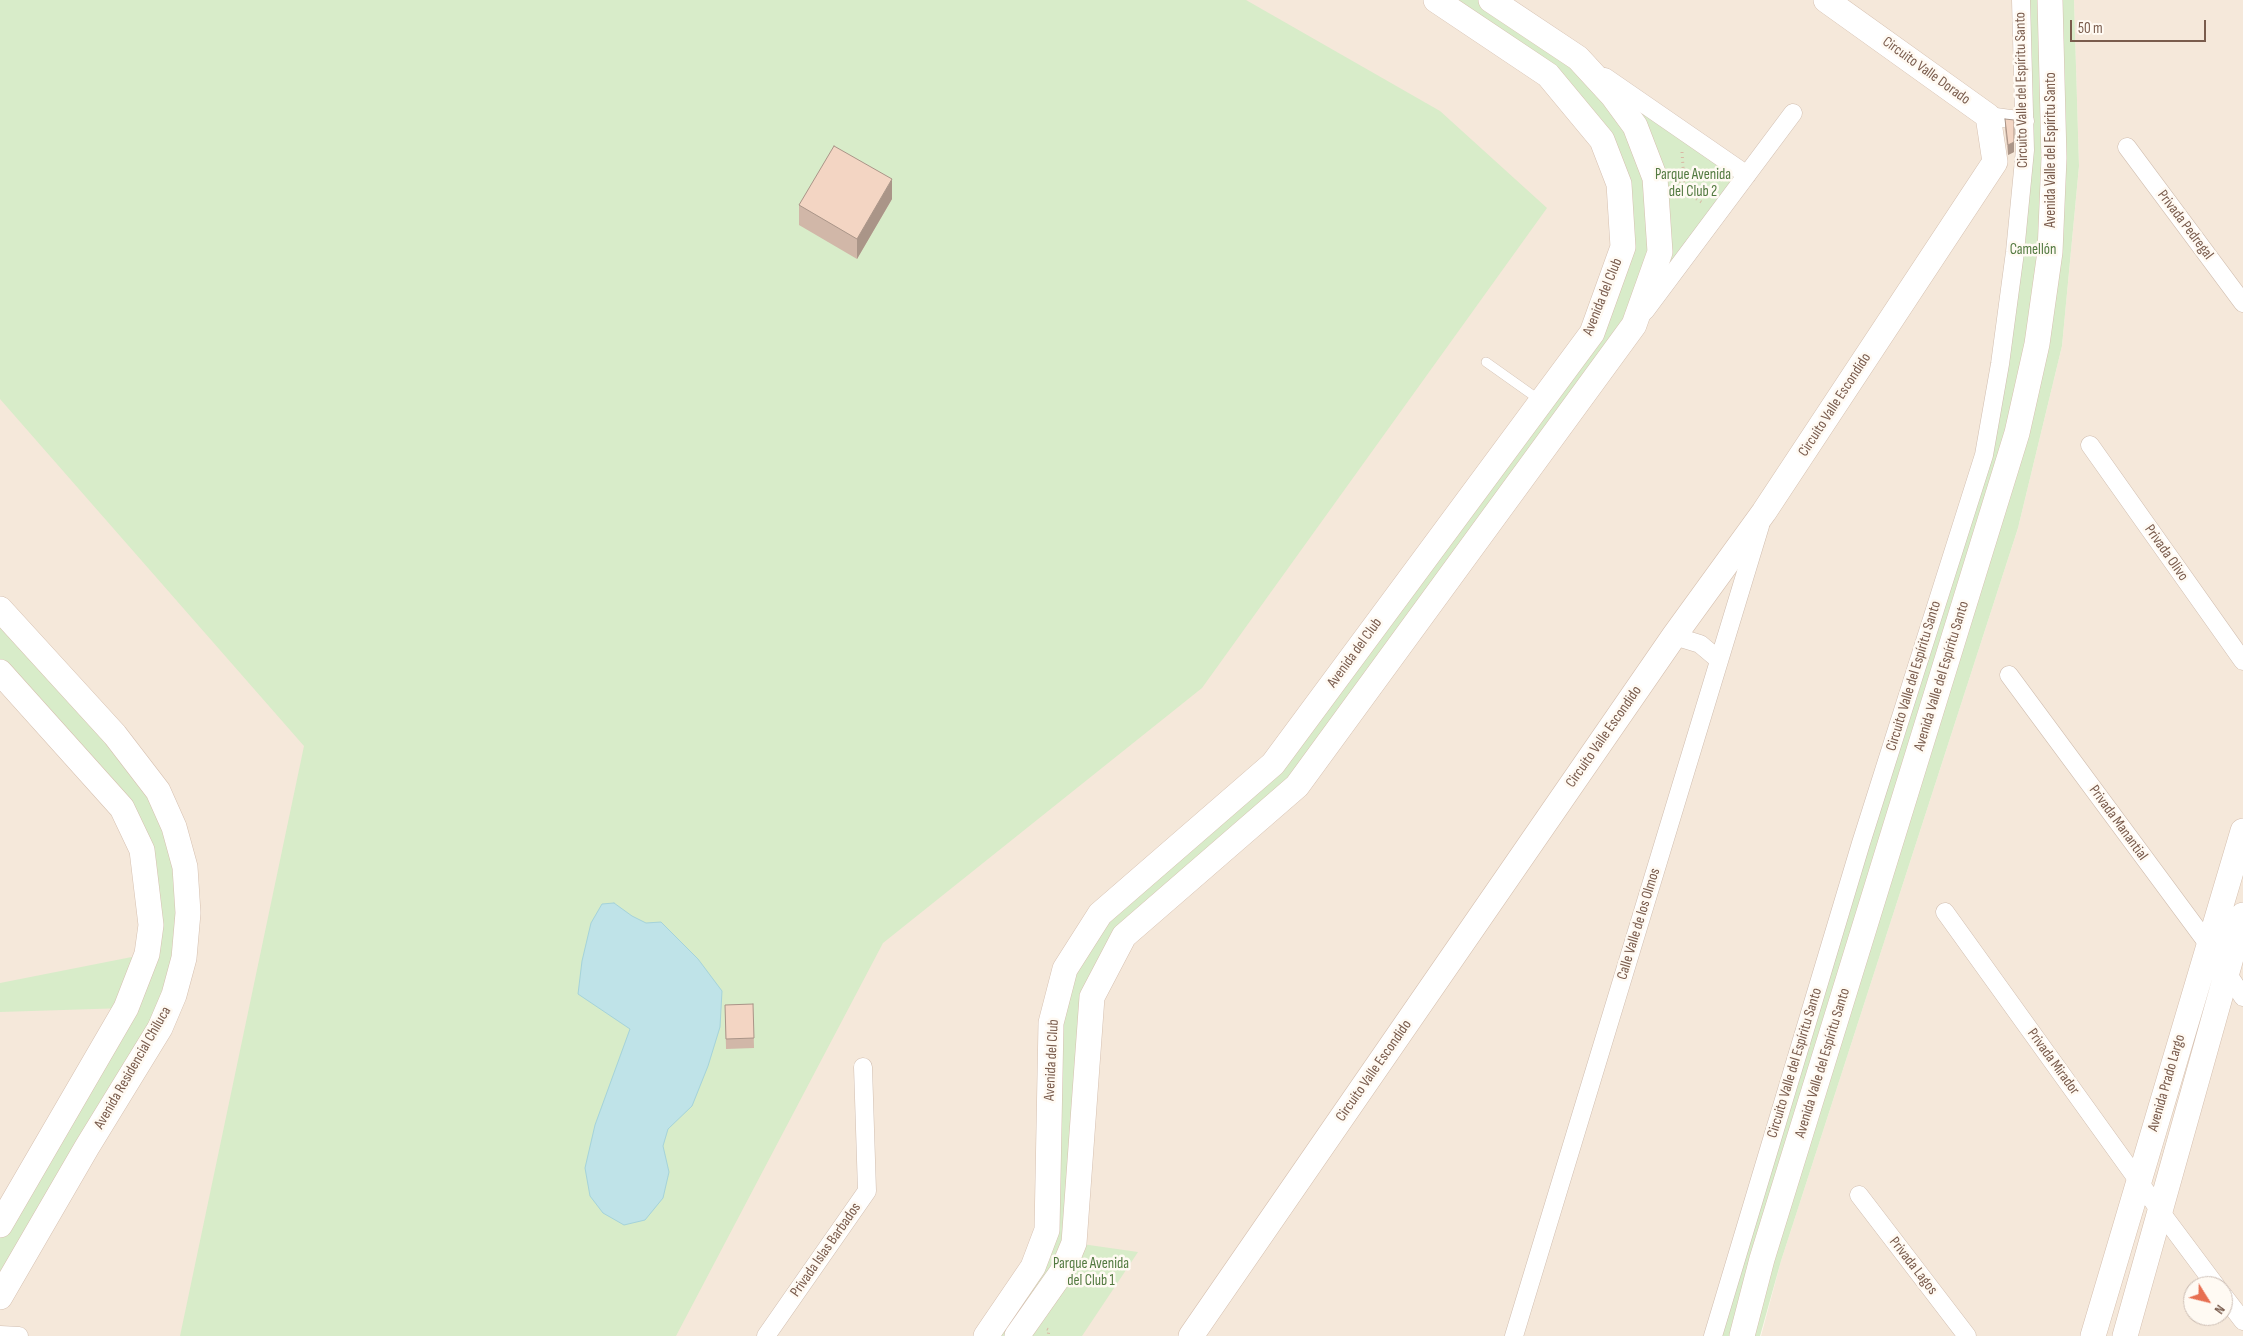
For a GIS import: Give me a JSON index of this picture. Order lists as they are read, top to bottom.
{
  "streets": {
    "street": [
      "Circuito Valle Dorado",
      "Circuito Valle del Espíritu Santo",
      "Avenida Valle del Espíritu Santo",
      "Privada Pedregal",
      "Avenida del Club",
      "Circuito Valle Escondido",
      "Privada Olivo",
      "Privada Manantial",
      "Calle Valle de los Olmos",
      "Privada Mirador",
      "Avenida Residencial Chiluca",
      "Avenida Prado Largo",
      "Privada Islas Barbados",
      "Privada Lagos"
    ]
  },
  "crossings": [
    ["Circuito Valle Dorado", "Circuito Valle del Espíritu Santo"],
    ["Circuito Valle Escondido", "Calle Valle de los Olmos"],
    ["Privada Manantial", "Avenida Prado Largo"],
    ["Privada Mirador", "Avenida Prado Largo"]
  ],
  "parks": ["Parque Avenida del Club 2", "Camellón", "Parque Avenida del Club 1"],
  "scale_bar": "50 m",
  "north": "bottom right"
}
